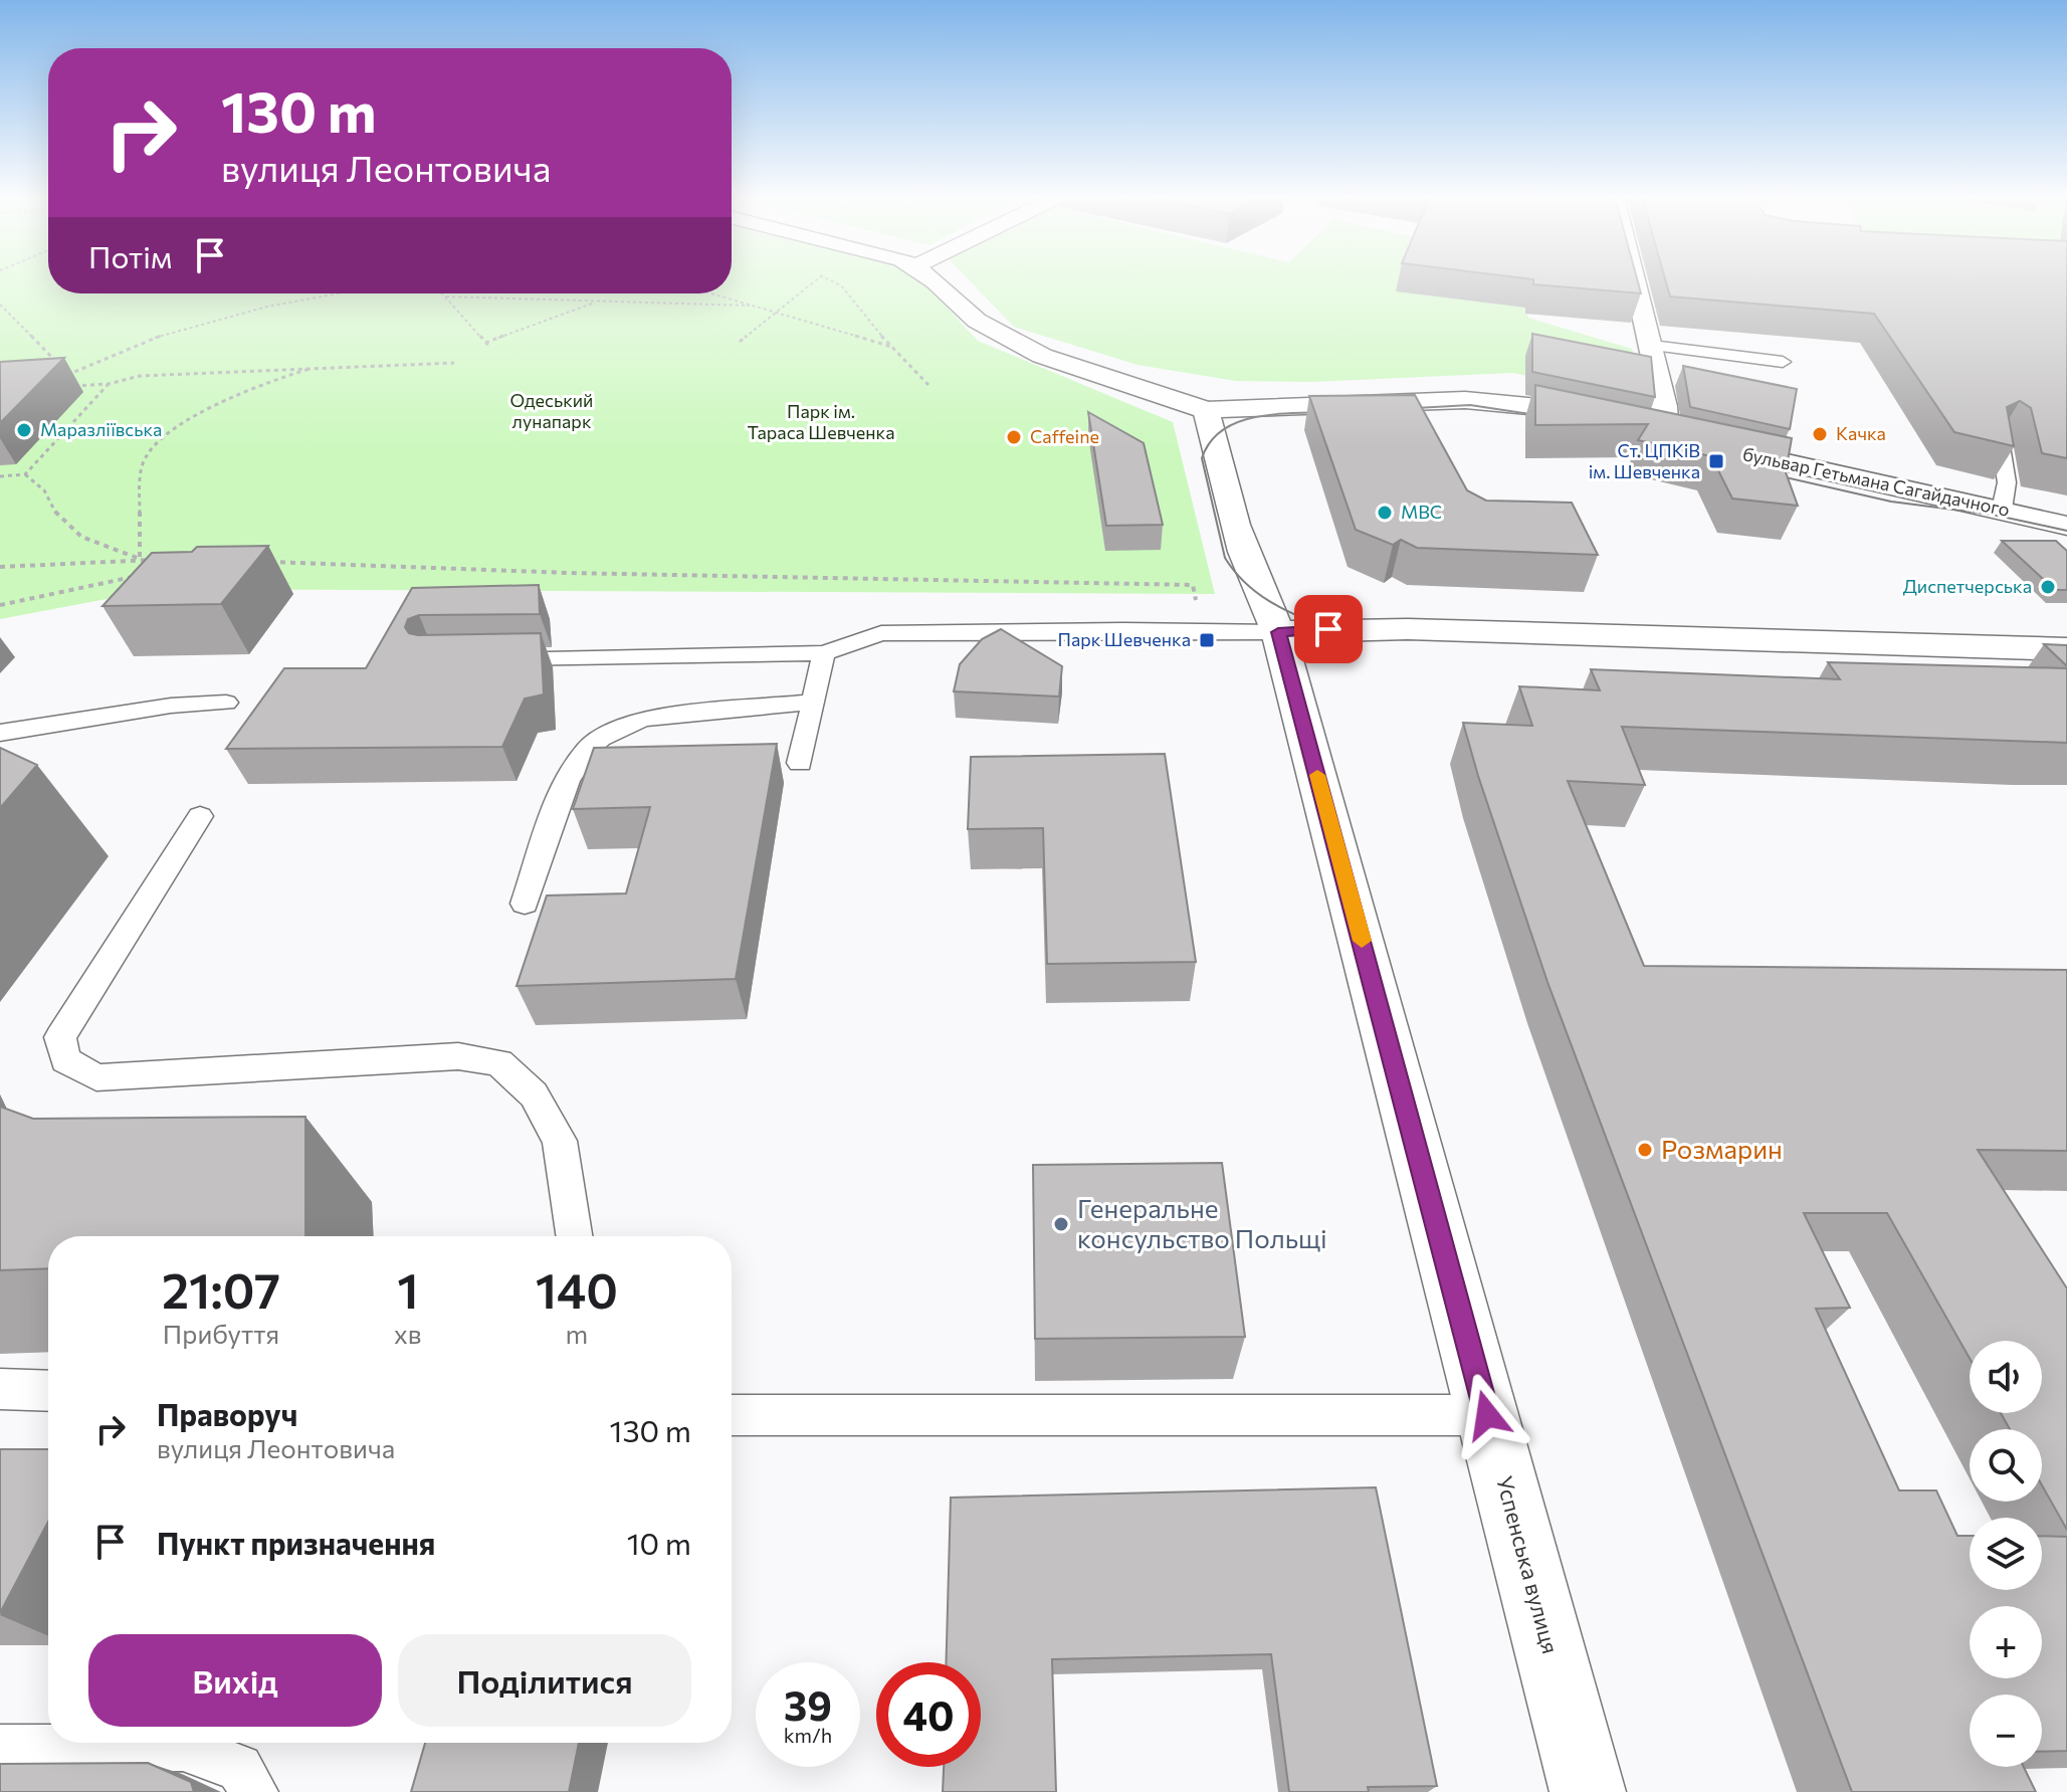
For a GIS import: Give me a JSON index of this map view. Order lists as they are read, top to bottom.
{
  "streets": {
    "street": ["бульвар Гетьмана Сагайдачного", "Успенська вулиця"]
  },
  "crossings": [
    ["бульвар Гетьмана Сагайдачного", "Успенська вулиця"]
  ],
  "parks": ["Одеський лунапарк", "Парк ім. Тараса Шевченка"],
  "places": {
    "other": [
      "Маразліївська",
      "Качка",
      "Caffeine",
      "МВС",
      "Диспетчерська",
      "Розмарин",
      "Генеральне консульство Польщі"
    ],
    "transit": ["Ст. ЦПКіВ ім. Шевченка", "Парк Шевченка"]
  },
  "page": {
    "turn": ["130 m", "вулиця Леонтовича"],
    "then": "Потім",
    "eta": [
      "21:07",
      "Прибуття",
      "1",
      "хв",
      "140",
      "m"
    ],
    "map_buttons": ["+", "−"],
    "list": [
      {
        "name": "Праворуч",
        "note": "вулиця Леонтовича",
        "value": "130 m"
      },
      {
        "name": "Пункт призначення",
        "value": "10 m"
      }
    ],
    "buttons": ["Вихід", "Поділитися"],
    "speed": "39 km/h",
    "limit": "40"
  }
}
